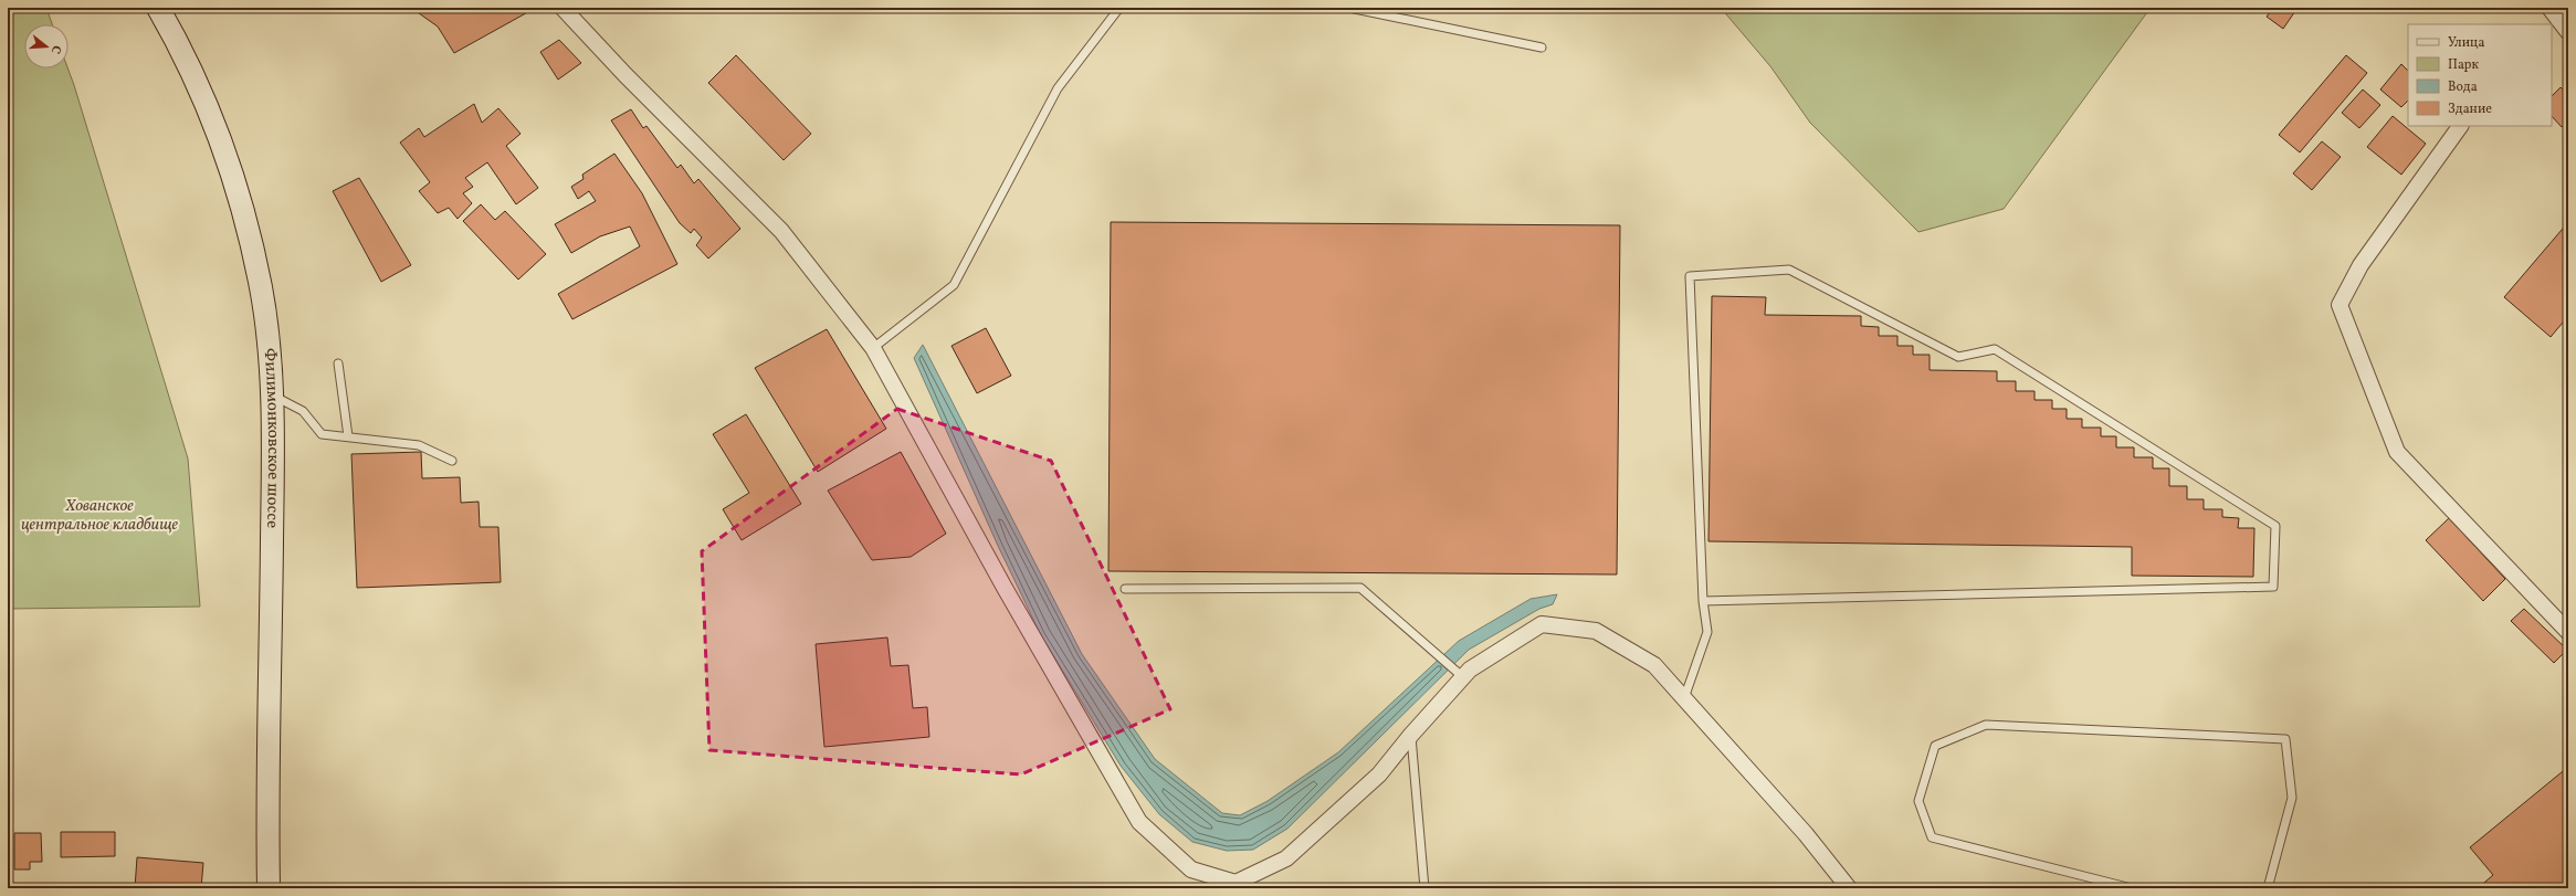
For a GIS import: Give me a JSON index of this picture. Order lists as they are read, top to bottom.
{
  "streets": {
    "main road": ["Филимонковское шоссе"]
  },
  "parks": ["Хованское центральное кладбище"],
  "legend": [
    "Улица",
    "Парк",
    "Вода",
    "Здание"
  ],
  "north": "right"
}
